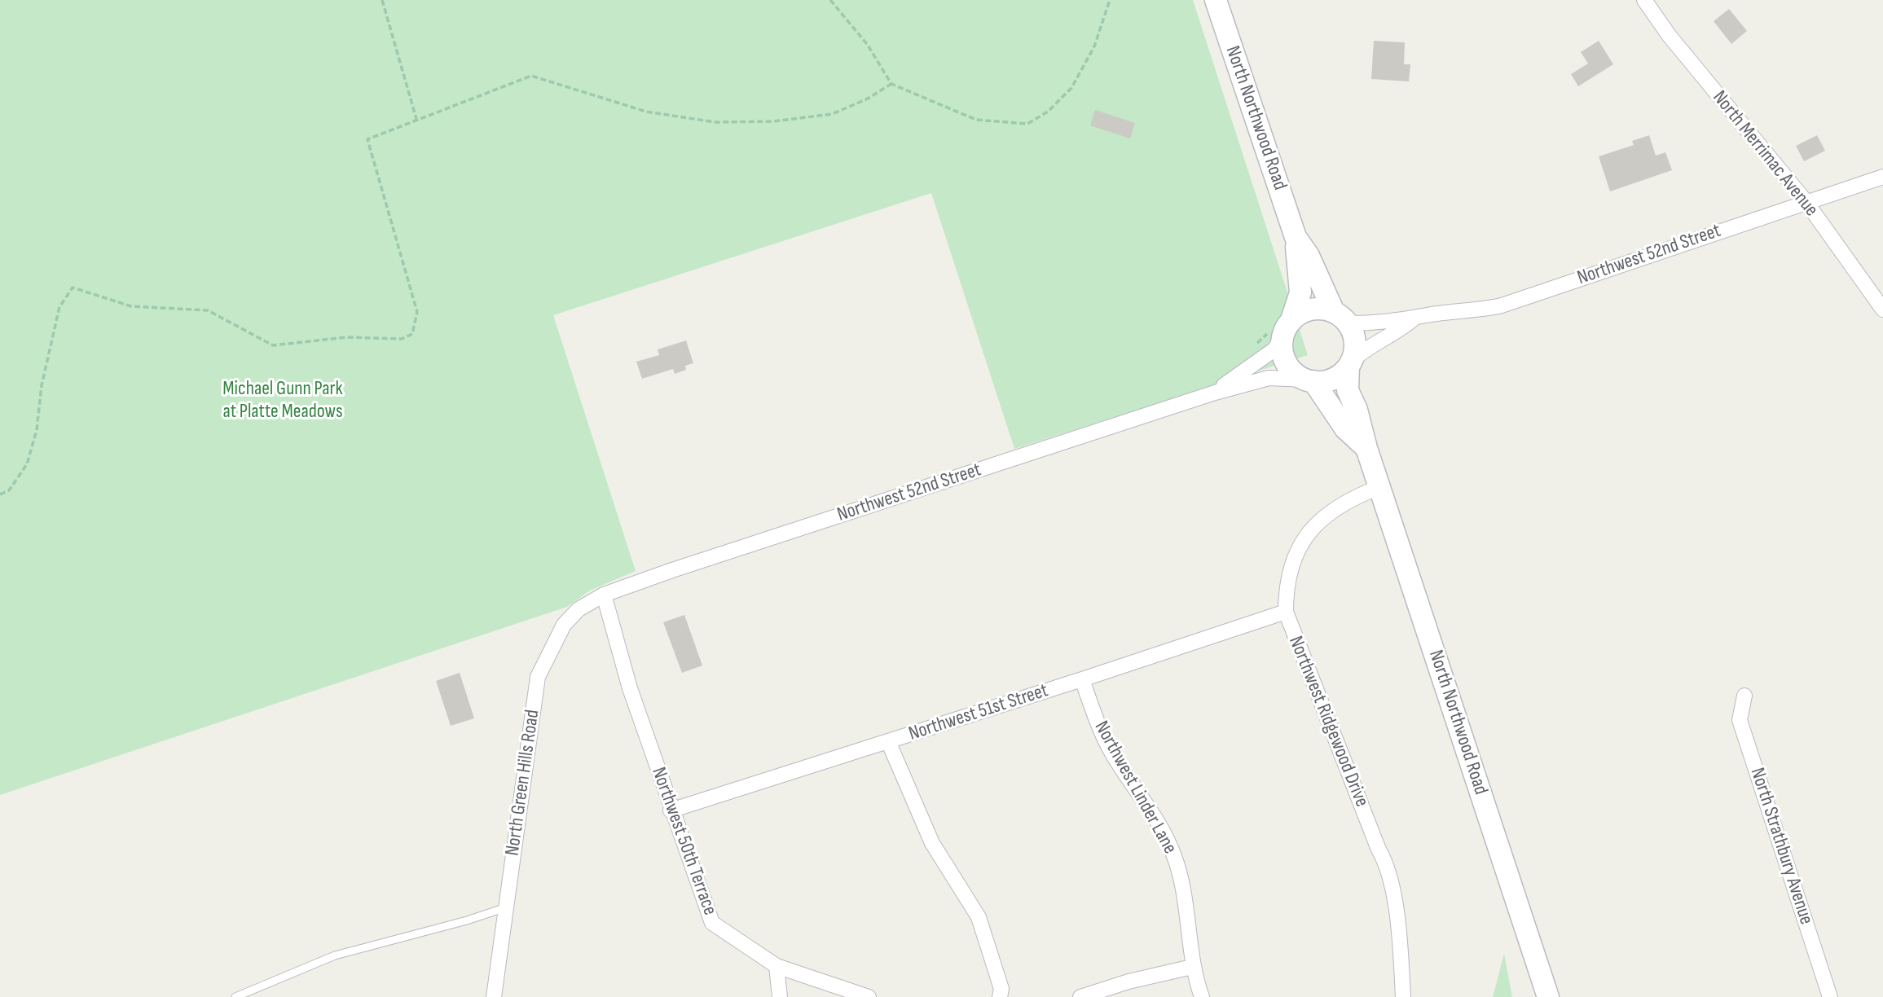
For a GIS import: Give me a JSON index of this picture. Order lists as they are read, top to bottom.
{
  "streets": {
    "street": [
      "North Northwood Road",
      "North Merrimac Avenue",
      "Northwest 52nd Street",
      "Northwest 51st Street",
      "Northwest Ridgewood Drive",
      "North Green Hills Road",
      "Northwest Linder Lane",
      "Northwest 50th Terrace",
      "North Strathbury Avenue"
    ]
  },
  "crossings": [
    ["North Northwood Road", "Northwest 52nd Street"],
    ["North Northwood Road", "Northwest Ridgewood Drive"],
    ["North Merrimac Avenue", "Northwest 52nd Street"],
    ["Northwest 52nd Street", "North Green Hills Road"],
    ["Northwest 52nd Street", "Northwest 50th Terrace"],
    ["Northwest 51st Street", "Northwest Ridgewood Drive"],
    ["Northwest 51st Street", "Northwest Linder Lane"],
    ["Northwest 51st Street", "Northwest 50th Terrace"],
    ["North Green Hills Road", "Northwest 50th Terrace"]
  ],
  "parks": ["Michael Gunn Park at Platte Meadows"]
}
